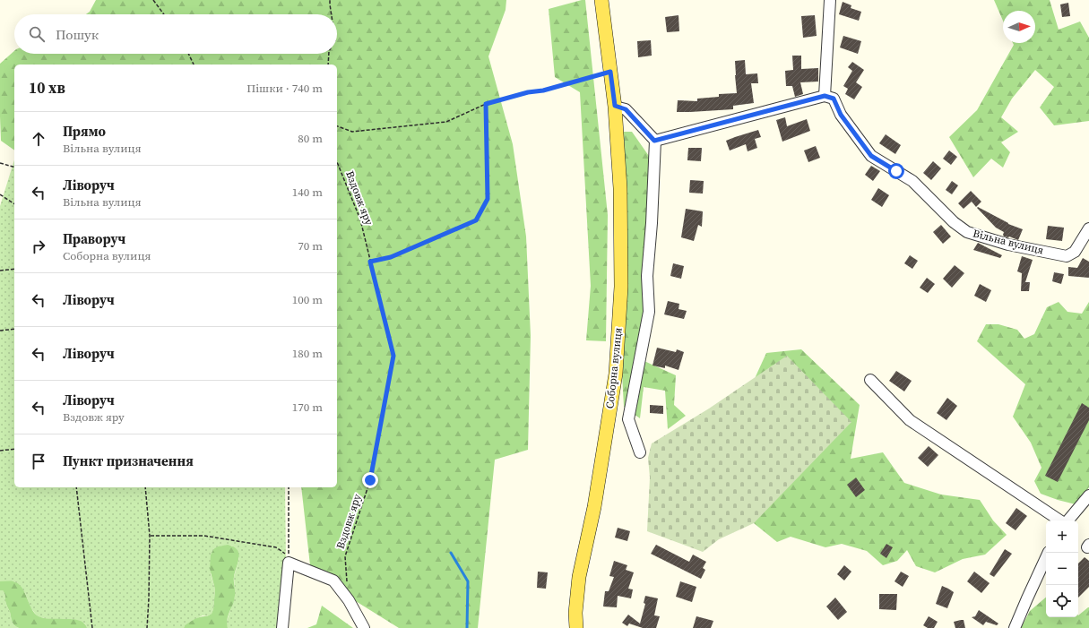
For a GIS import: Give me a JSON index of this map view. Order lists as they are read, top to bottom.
{
  "streets": {
    "main road": ["Соборна вулиця"],
    "street": ["Вільна вулиця"],
    "path": ["Вздовж яру"]
  },
  "north": "right",
  "page": {
    "search": "Пошук",
    "heading": ["10 хв", "Пішки · 740 m"],
    "list": [
      ["Прямо", "Вільна вулиця", "80 m"],
      ["Ліворуч", "Вільна вулиця", "140 m"],
      ["Праворуч", "Соборна вулиця", "70 m"],
      ["Ліворуч", "100 m"],
      ["Ліворуч", "180 m"],
      ["Ліворуч", "Вздовж яру", "170 m"],
      "Пункт призначення"
    ],
    "map_buttons": ["+", "−"]
  }
}
